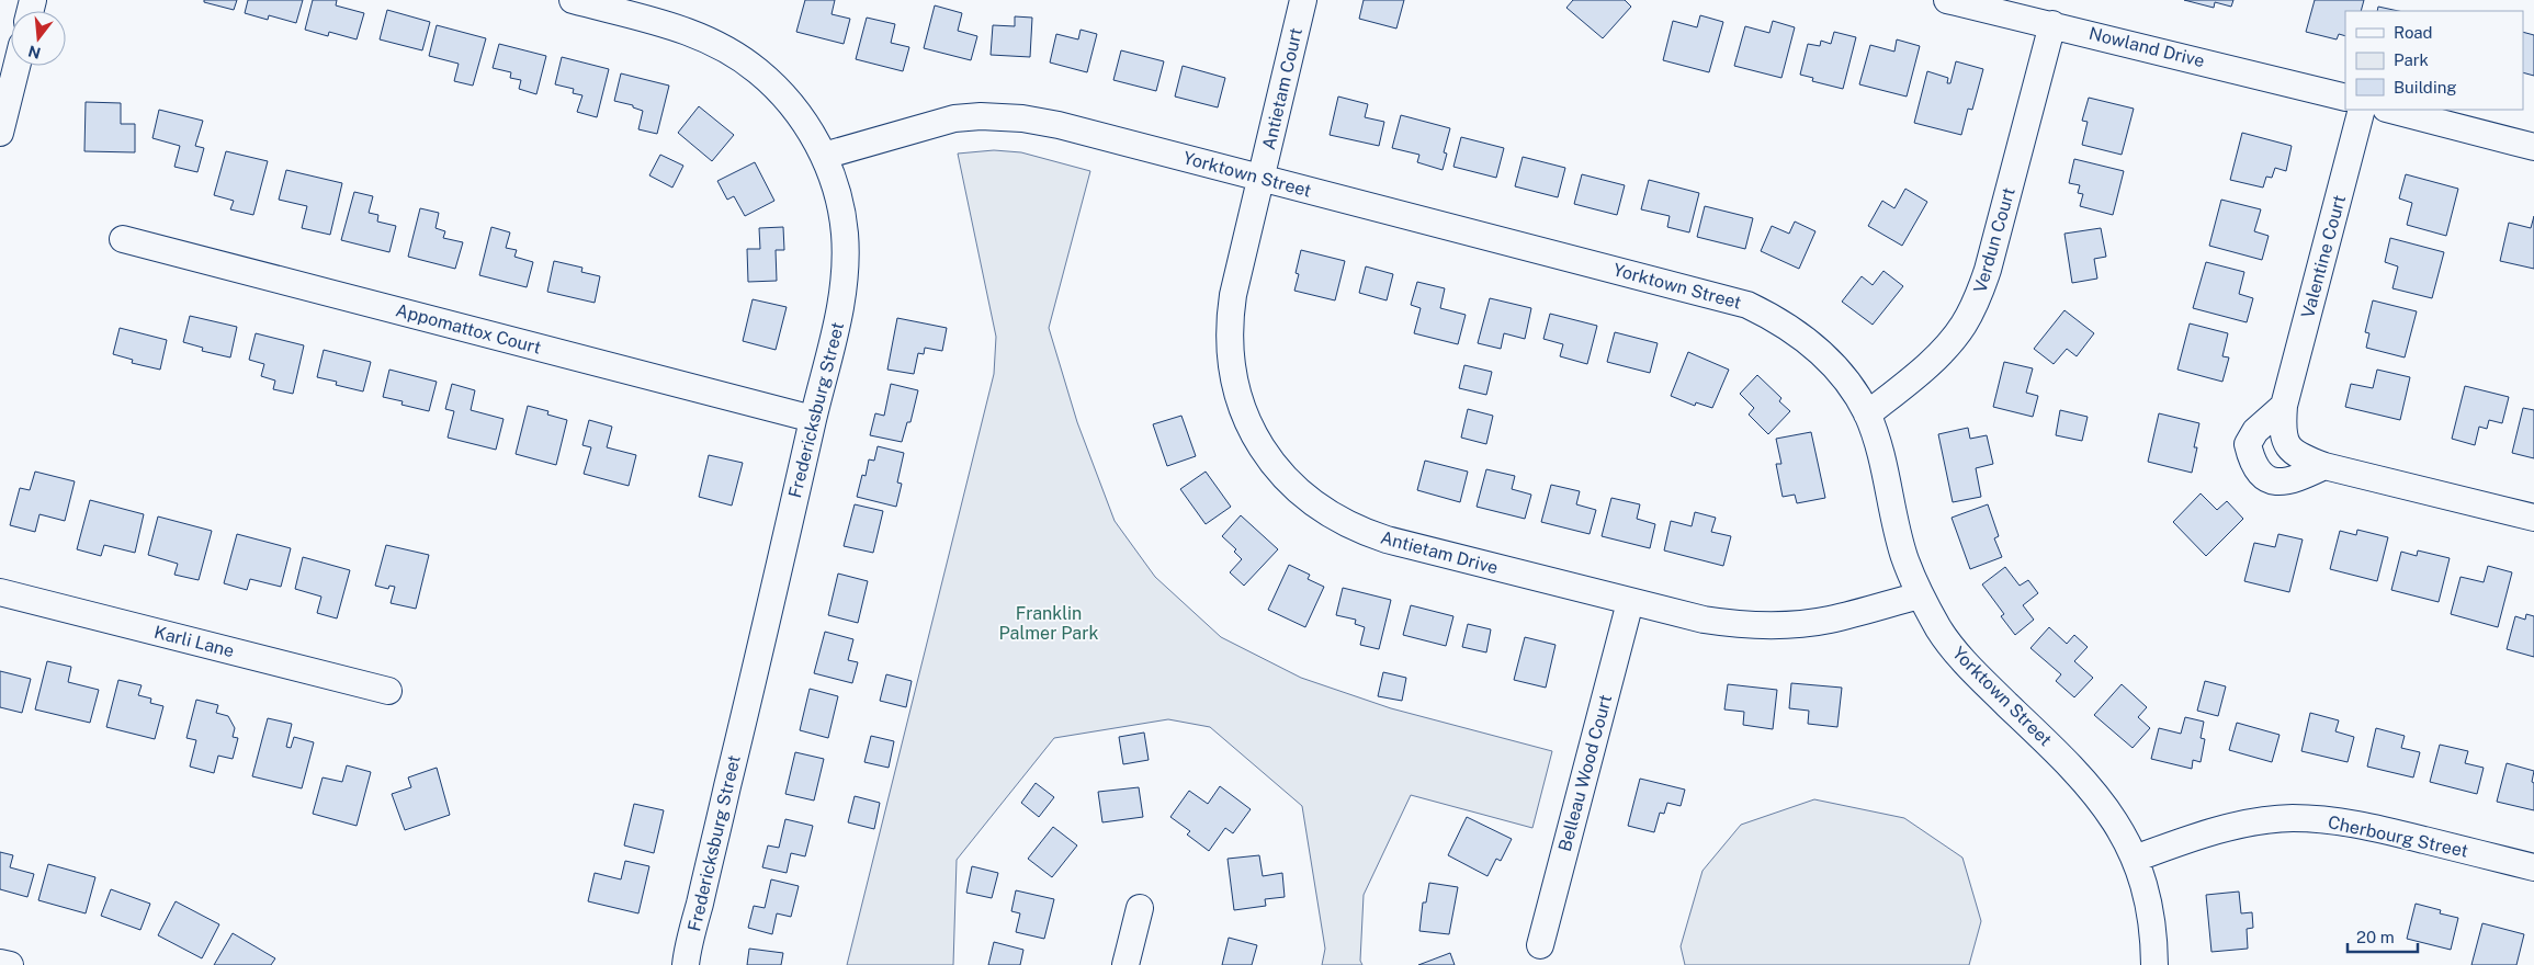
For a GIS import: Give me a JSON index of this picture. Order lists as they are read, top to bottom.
{
  "streets": {
    "street": [
      "Nowland Drive",
      "Antietam Court",
      "Yorktown Street",
      "Verdun Court",
      "Valentine Court",
      "Appomattox Court",
      "Fredericksburg Street",
      "Antietam Drive",
      "Karli Lane",
      "Belleau Wood Court",
      "Cherbourg Street"
    ]
  },
  "crossings": [
    ["Nowland Drive", "Verdun Court"],
    ["Antietam Court", "Yorktown Street"],
    ["Antietam Court", "Antietam Drive"],
    ["Yorktown Street", "Verdun Court"],
    ["Yorktown Street", "Fredericksburg Street"],
    ["Yorktown Street", "Antietam Drive"],
    ["Yorktown Street", "Cherbourg Street"],
    ["Appomattox Court", "Fredericksburg Street"],
    ["Antietam Drive", "Belleau Wood Court"]
  ],
  "parks": ["Franklin Palmer Park"],
  "legend": ["Road", "Park", "Building"],
  "scale_bar": "20 m",
  "north": "bottom"
}
